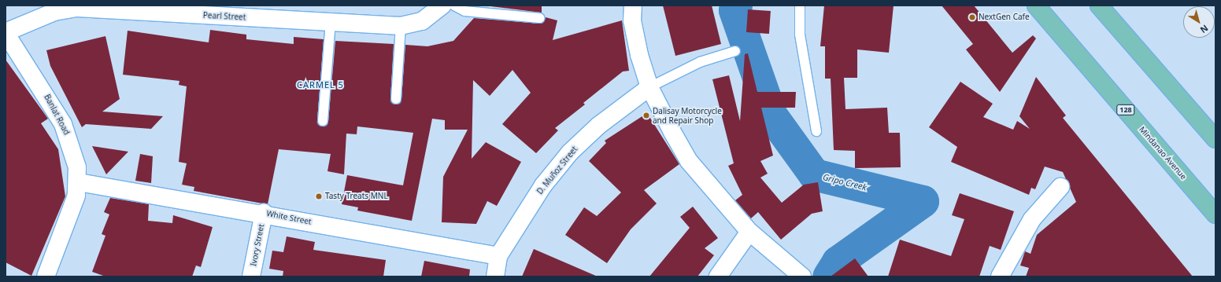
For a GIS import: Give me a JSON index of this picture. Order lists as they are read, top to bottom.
{
  "streets": {
    "main road": ["128", "Mindanao Avenue"],
    "street": [
      "Pearl Street",
      "Banlat Road",
      "D. Muñoz Street",
      "White Street",
      "Ivory Street"
    ]
  },
  "crossings": [
    ["Pearl Street", "Banlat Road"],
    ["Banlat Road", "White Street"],
    ["D. Muñoz Street", "White Street"],
    ["White Street", "Ivory Street"]
  ],
  "districts": ["CARMEL 5"],
  "water": ["Gripo Creek"],
  "places": ["NextGen Cafe", "Dalisay Motorcycle and Repair Shop", "Tasty Treats MNL"],
  "north": "bottom right"
}
